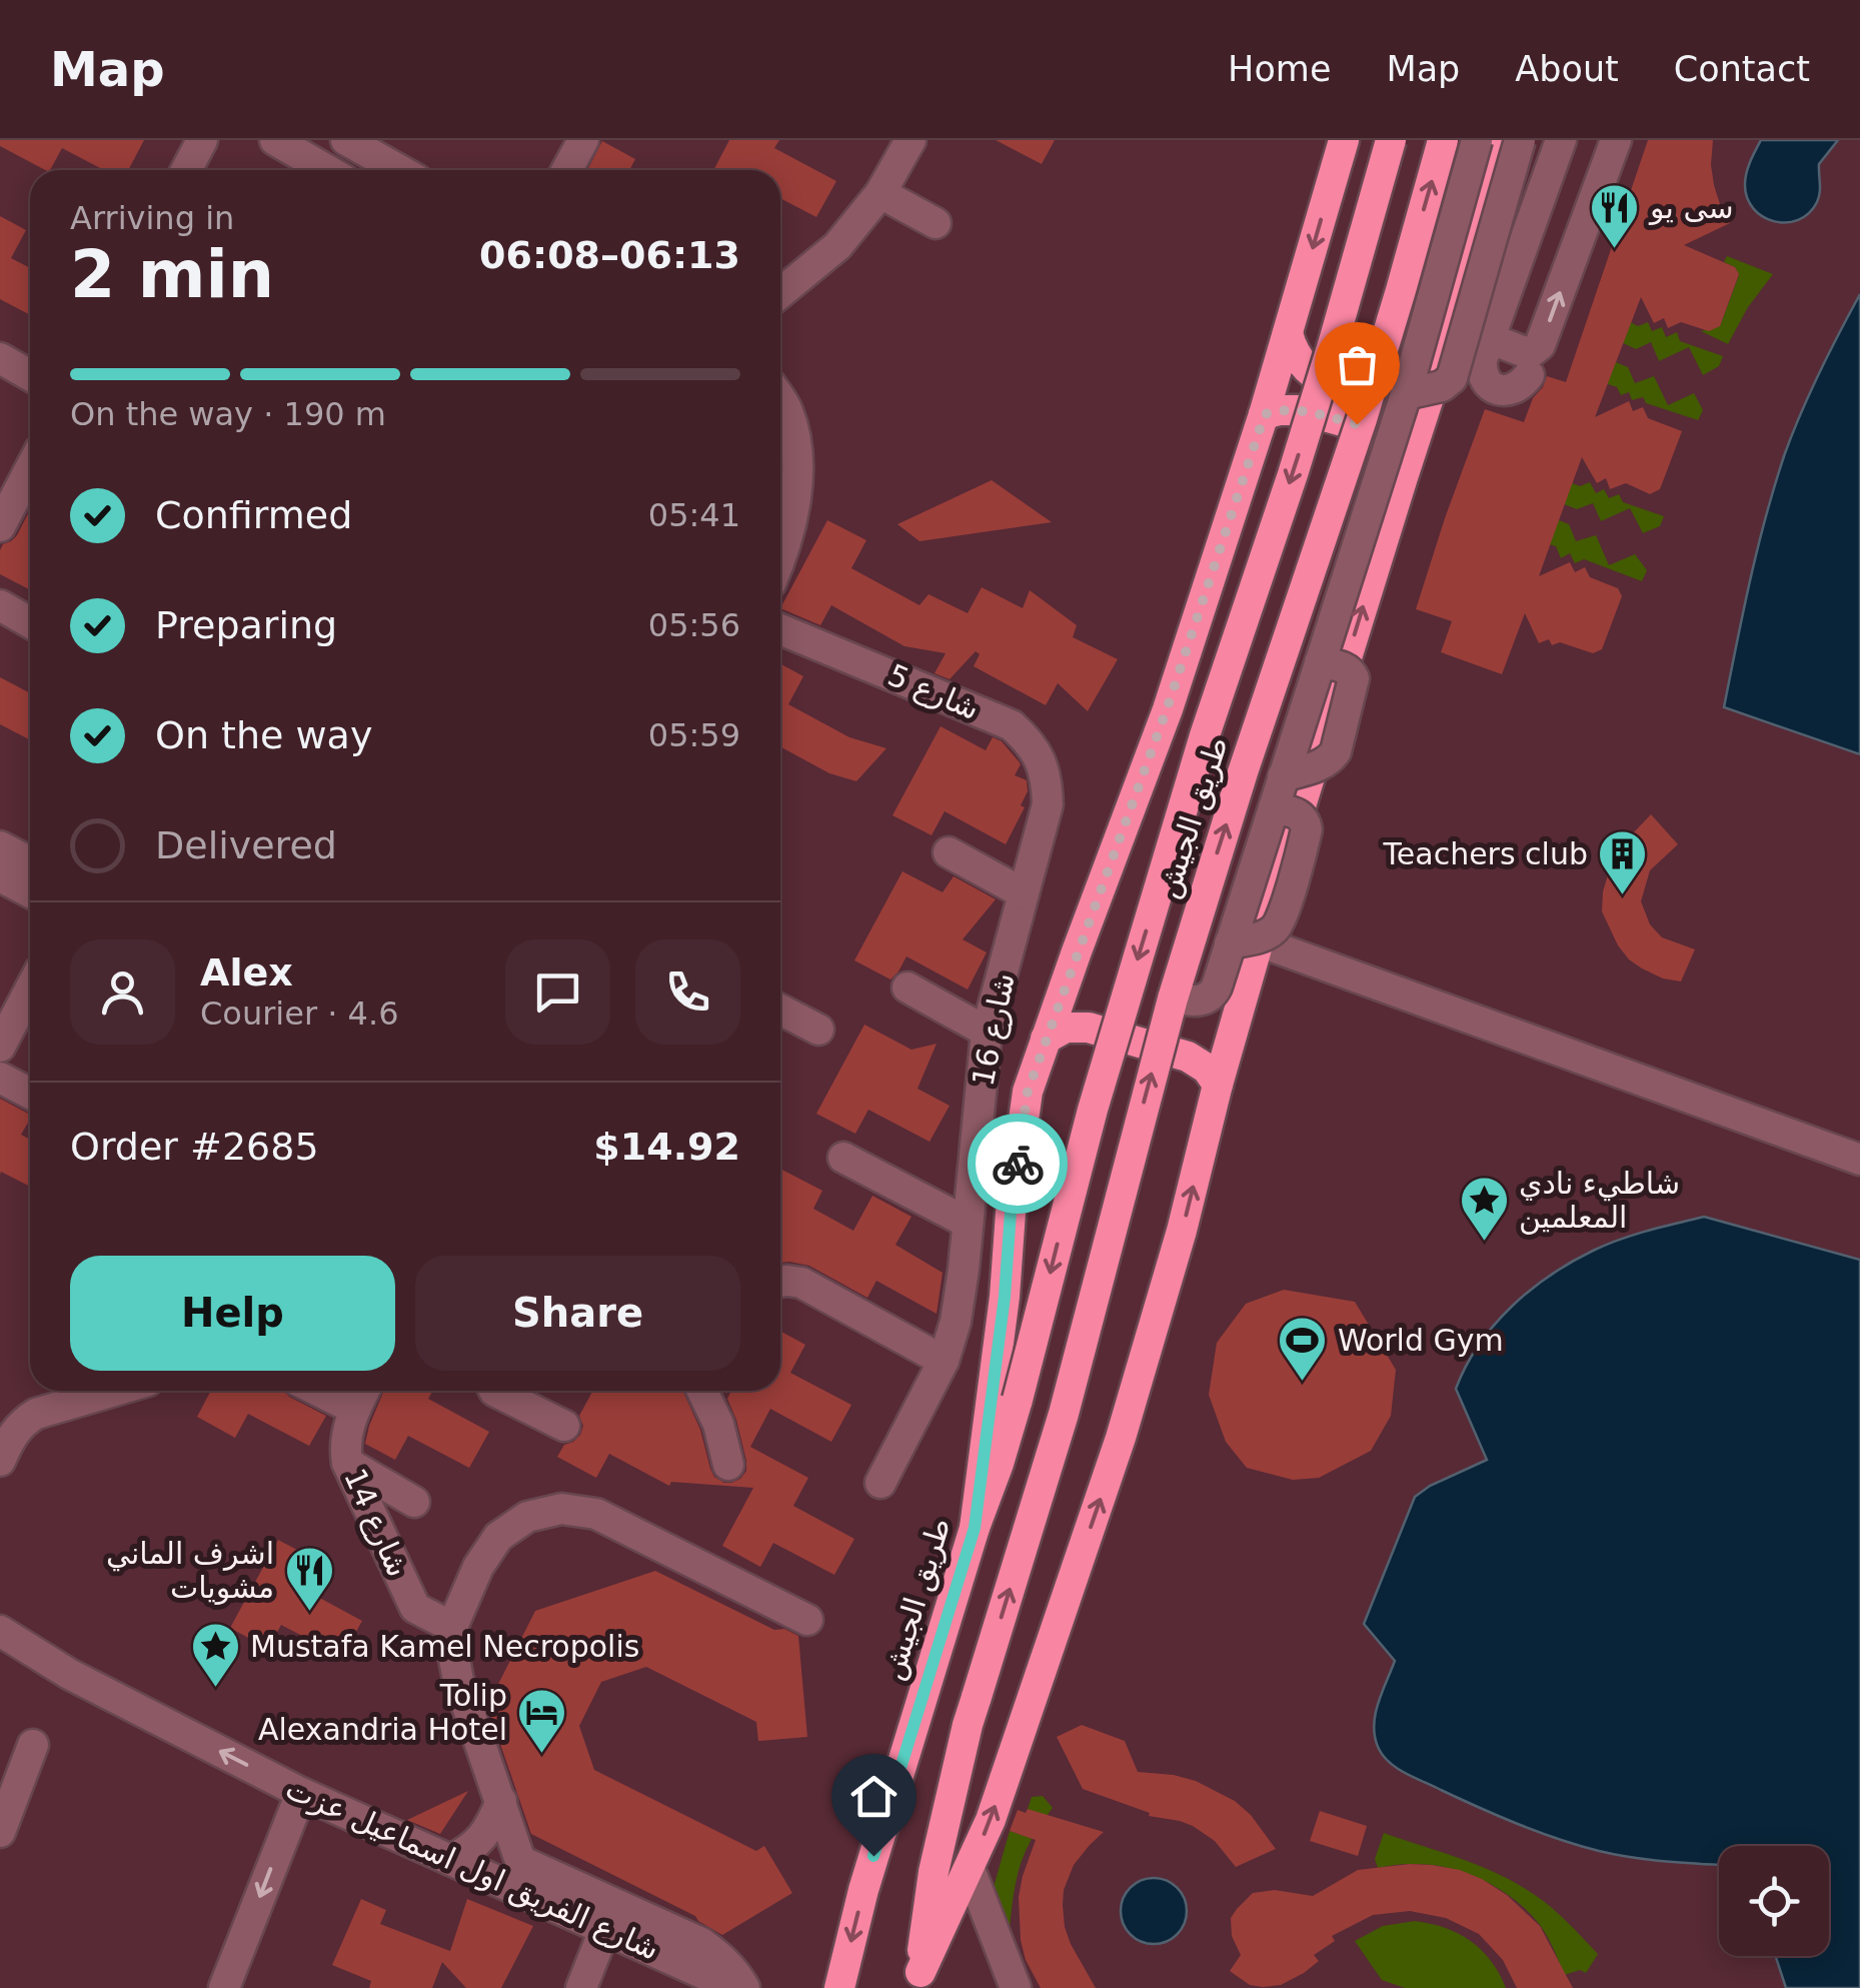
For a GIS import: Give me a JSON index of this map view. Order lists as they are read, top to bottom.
{
  "streets": {
    "highway": ["طريق الجيش"],
    "street": [
      "شارع 5",
      "شارع 16",
      "شارع 14",
      "شارع الفريق اول اسماعيل عزت"
    ]
  },
  "crossings": [
    ["شارع 5", "شارع 16"]
  ],
  "one_way": ["شارع الفريق اول اسماعيل عزت"],
  "places": {
    "restaurant": ["سى يو", "اشرف الماني مشويات"],
    "building": ["Teachers club"],
    "place": ["شاطيء نادي المعلمين", "Mustafa Kamel Necropolis"],
    "sports": ["World Gym"],
    "hotel": ["Tolip Alexandria Hotel"]
  },
  "page": {
    "header": "Map",
    "nav": [
      "Home",
      "Map",
      "About",
      "Contact"
    ],
    "heading": ["2 min", "Arriving in", "06:08–06:13"],
    "panel": [
      "Alex",
      "Courier · 4.6",
      "Order #2685",
      "$14.92"
    ],
    "bar": "On the way · 190 m",
    "list": [
      ["Confirmed", "05:41"],
      ["Preparing", "05:56"],
      ["On the way", "05:59"],
      "Delivered"
    ],
    "buttons": ["Help", "Share"]
  }
}
